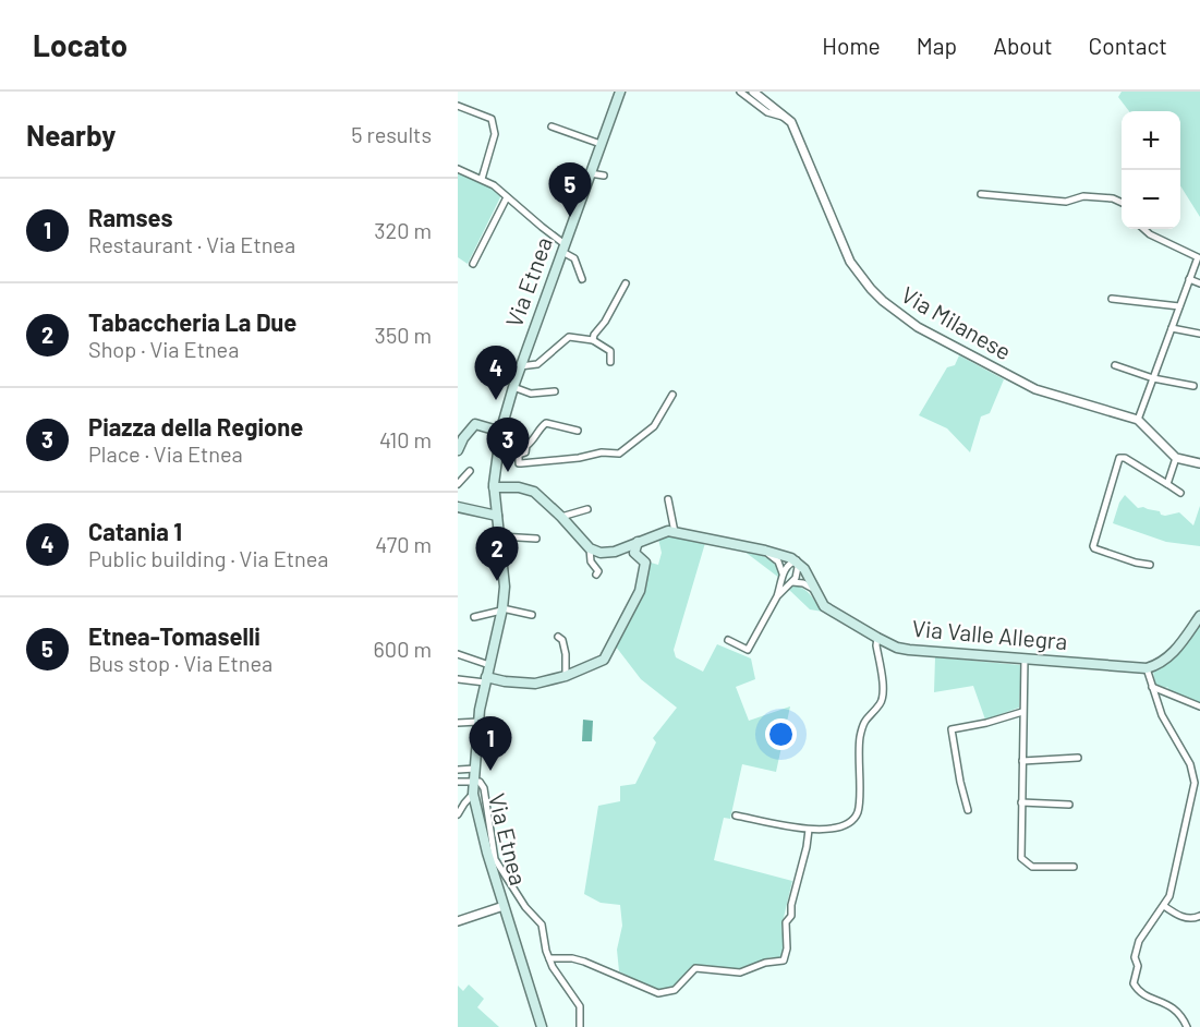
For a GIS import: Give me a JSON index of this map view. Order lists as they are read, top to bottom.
{
  "streets": {
    "main road": ["Via Etnea", "Via Valle Allegra"],
    "street": ["Via Milanese"]
  },
  "page": {
    "header": "Locato",
    "nav": [
      "Home",
      "Map",
      "About",
      "Contact"
    ],
    "heading": ["Nearby", "5 results"],
    "map_buttons": ["+", "−"],
    "pins": [
      "5",
      "4",
      "3",
      "2",
      "1"
    ],
    "list": [
      {
        "mark": "1",
        "name": "Ramses",
        "note": "Restaurant · Via Etnea",
        "value": "320 m"
      },
      {
        "mark": "2",
        "name": "Tabaccheria La Due",
        "note": "Shop · Via Etnea",
        "value": "350 m"
      },
      {
        "mark": "3",
        "name": "Piazza della Regione",
        "note": "Place · Via Etnea",
        "value": "410 m"
      },
      {
        "mark": "4",
        "name": "Catania 1",
        "note": "Public building · Via Etnea",
        "value": "470 m"
      },
      {
        "mark": "5",
        "name": "Etnea-Tomaselli",
        "note": "Bus stop · Via Etnea",
        "value": "600 m"
      }
    ]
  }
}
